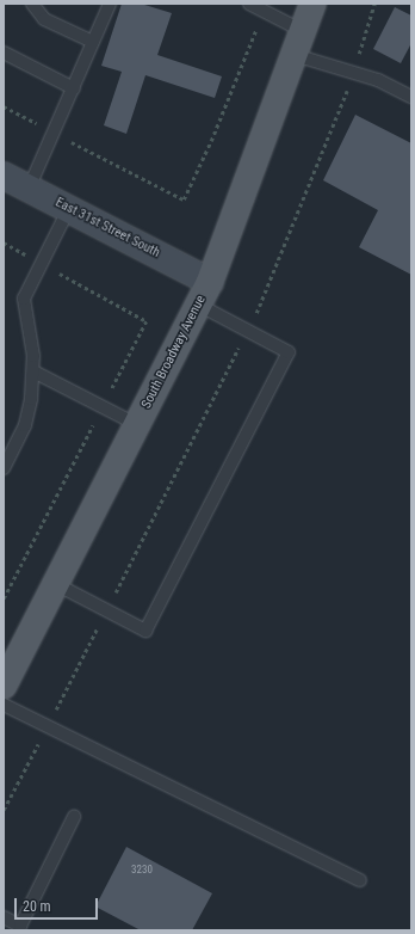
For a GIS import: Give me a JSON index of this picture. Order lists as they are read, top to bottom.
{
  "streets": {
    "main road": ["South Broadway Avenue"],
    "street": ["East 31st Street South"]
  },
  "crossings": [
    ["East 31st Street South", "South Broadway Avenue"]
  ],
  "house_numbers": ["3230"],
  "scale_bar": "20 m"
}
